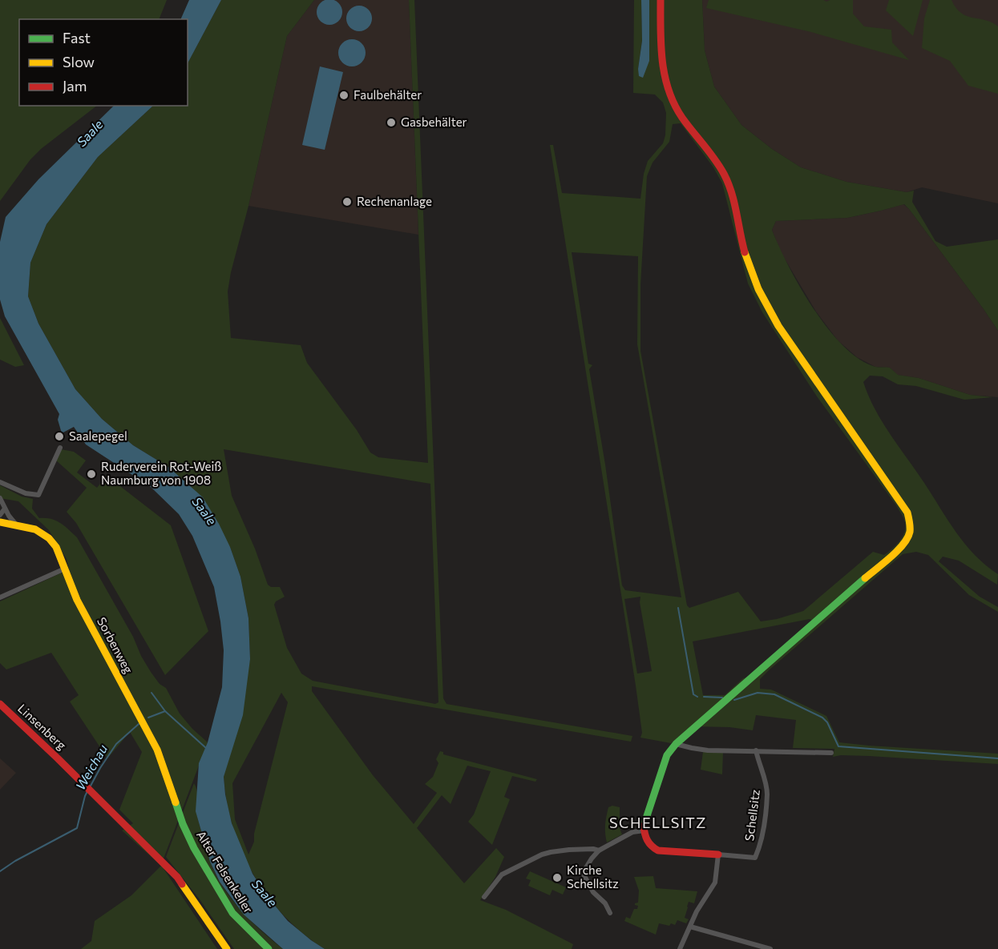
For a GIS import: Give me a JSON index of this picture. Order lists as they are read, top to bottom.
{
  "streets": {
    "street": [
      "Sorbenweg",
      "Linsenberg",
      "Schellsitz",
      "Alter Felsenkeller"
    ]
  },
  "crossings": [
    ["Sorbenweg", "Alter Felsenkeller"]
  ],
  "districts": ["SCHELLSITZ"],
  "water": ["Saale", "Weichau"],
  "places": [
    "Faulbehälter",
    "Gasbehälter",
    "Rechenanlage",
    "Saalepegel",
    "Ruderverein Rot-Weiß Naumburg von 1908",
    "Kirche Schellsitz"
  ],
  "legend": ["Fast", "Slow", "Jam"]
}
